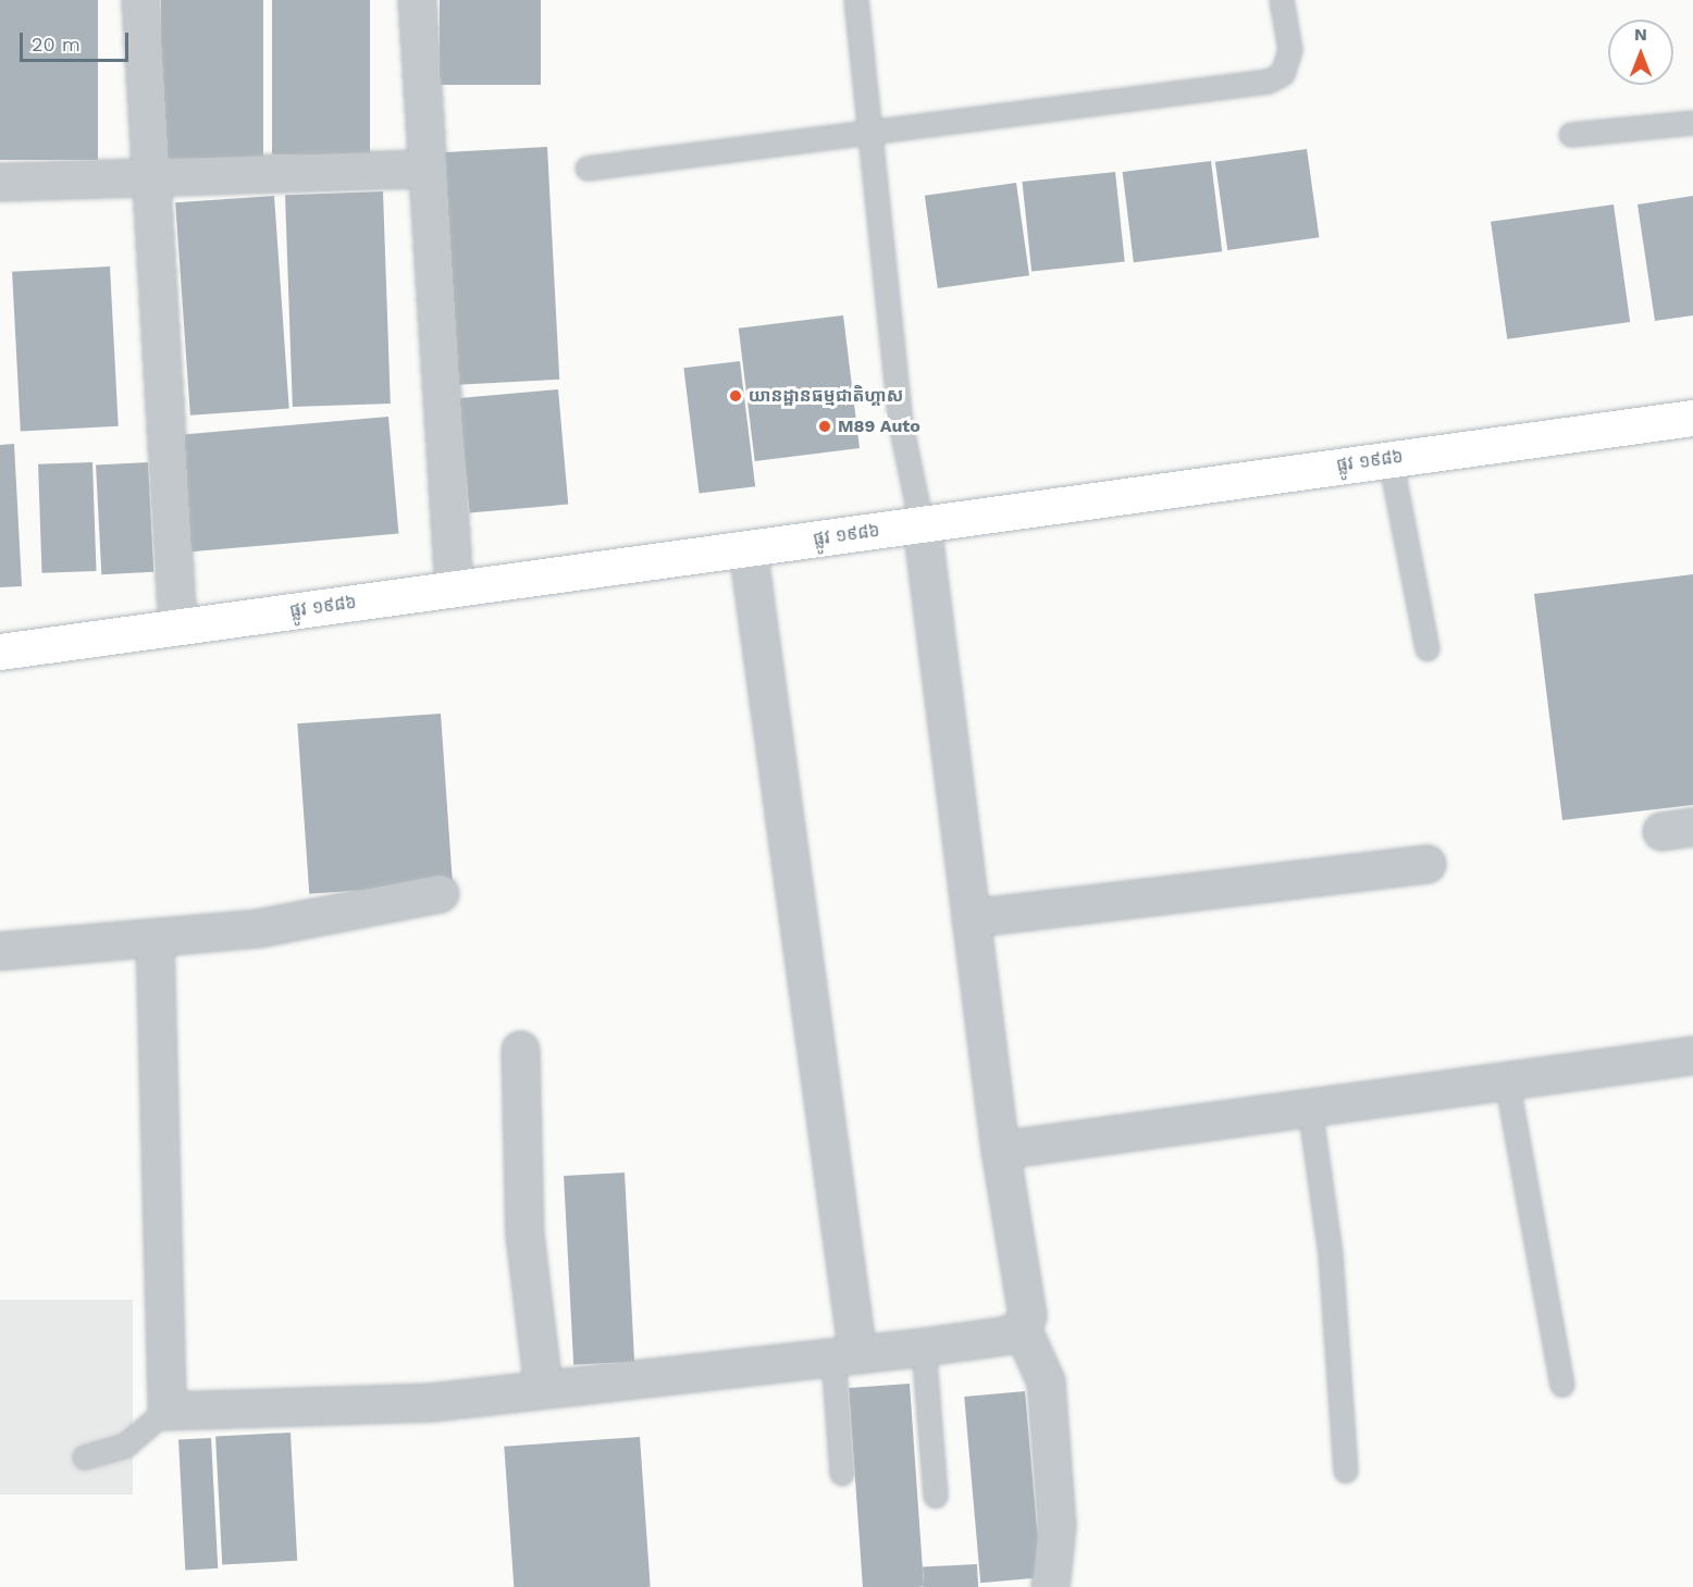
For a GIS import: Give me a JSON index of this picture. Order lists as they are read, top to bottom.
{
  "streets": {
    "main road": ["ផ្លូវ ១៩៨៦"]
  },
  "places": ["យានដ្ឋានធម្មជាតិហ្គាស", "M89 Auto"],
  "scale_bar": "20 m",
  "north": "top"
}
